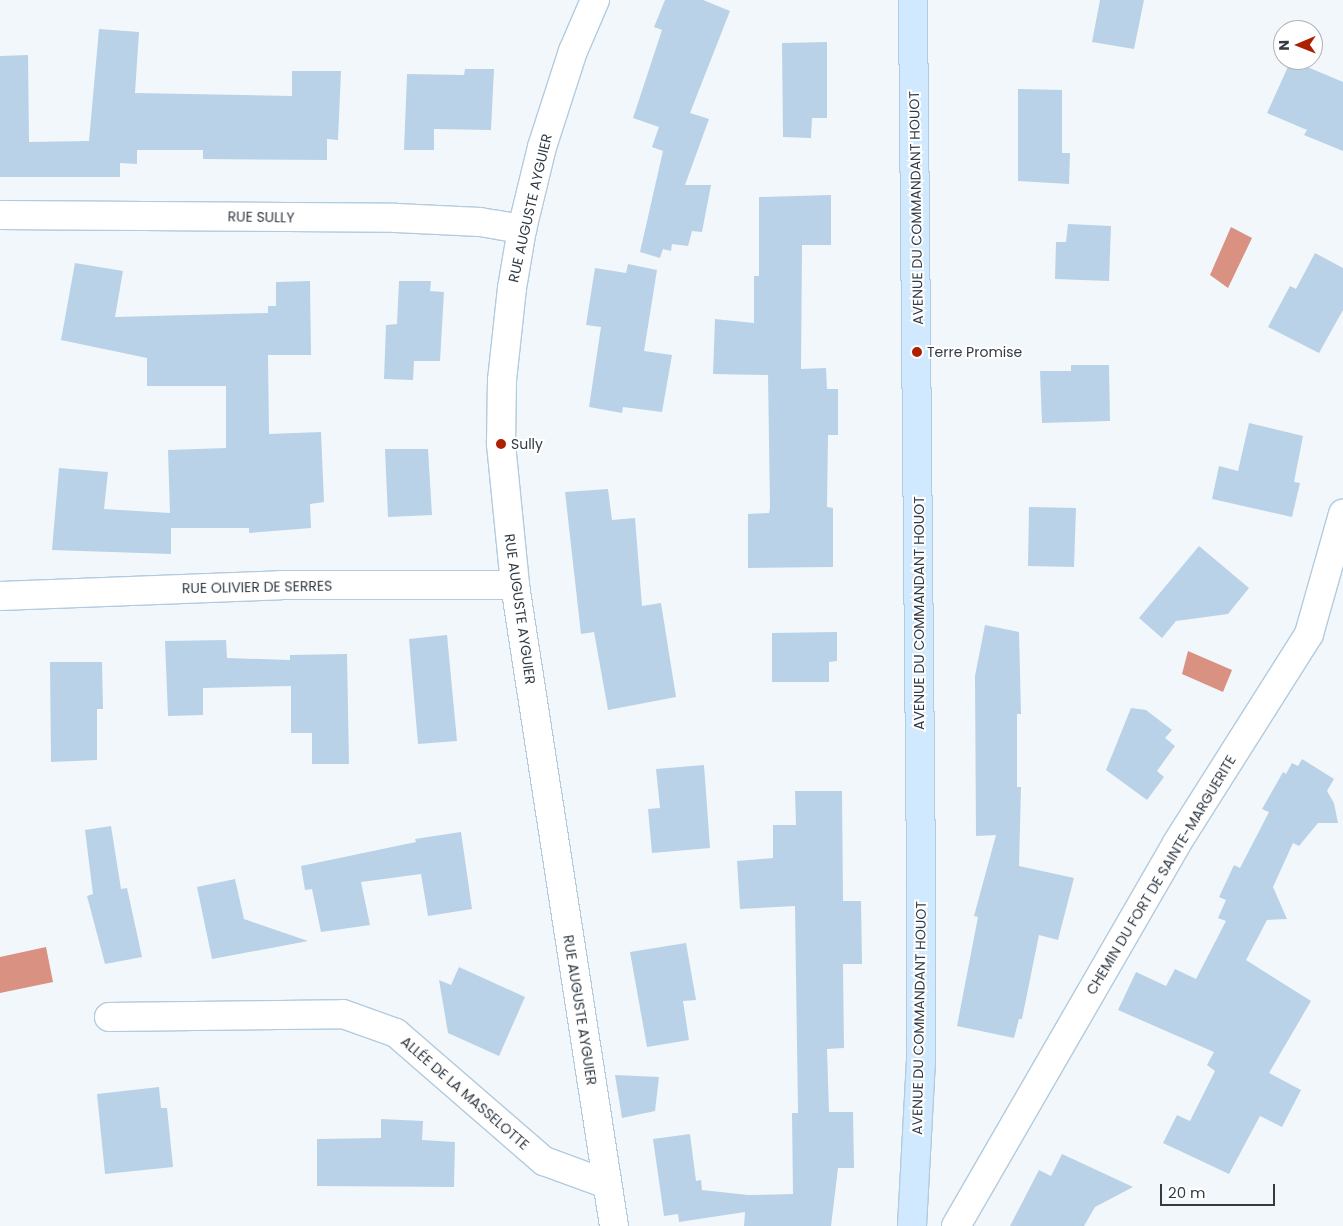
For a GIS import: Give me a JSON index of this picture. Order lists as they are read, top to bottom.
{
  "streets": {
    "main road": ["AVENUE DU COMMANDANT HOUOT"],
    "street": [
      "RUE AUGUSTE AYGUIER",
      "RUE SULLY",
      "RUE OLIVIER DE SERRES",
      "CHEMIN DU FORT DE SAINTE-MARGUERITE",
      "ALLÉE DE LA MASSELOTTE"
    ]
  },
  "crossings": [
    ["RUE AUGUSTE AYGUIER", "RUE SULLY"],
    ["RUE AUGUSTE AYGUIER", "RUE OLIVIER DE SERRES"],
    ["RUE AUGUSTE AYGUIER", "ALLÉE DE LA MASSELOTTE"]
  ],
  "places": ["Terre Promise", "Sully"],
  "scale_bar": "20 m",
  "north": "left"
}
